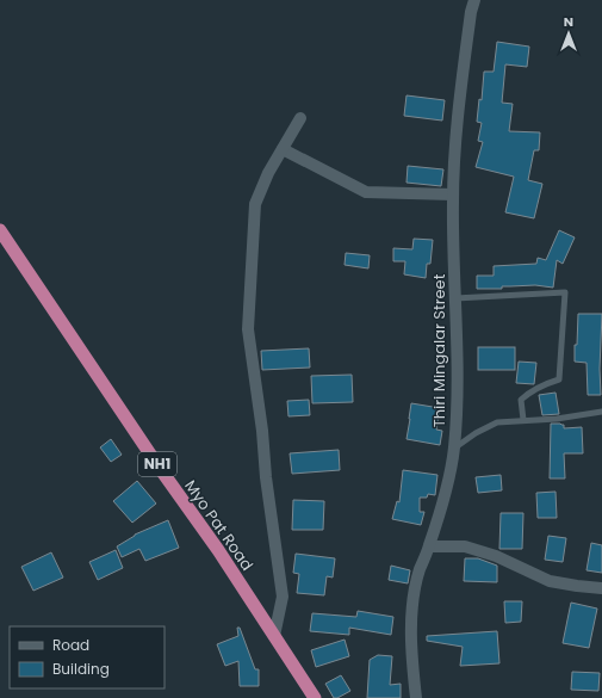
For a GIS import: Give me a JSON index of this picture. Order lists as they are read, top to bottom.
{
  "streets": {
    "highway": ["NH1", "Myo Pat Road"],
    "street": ["Thiri Mingalar Street"]
  },
  "legend": ["Road", "Building"],
  "north": "top"
}
